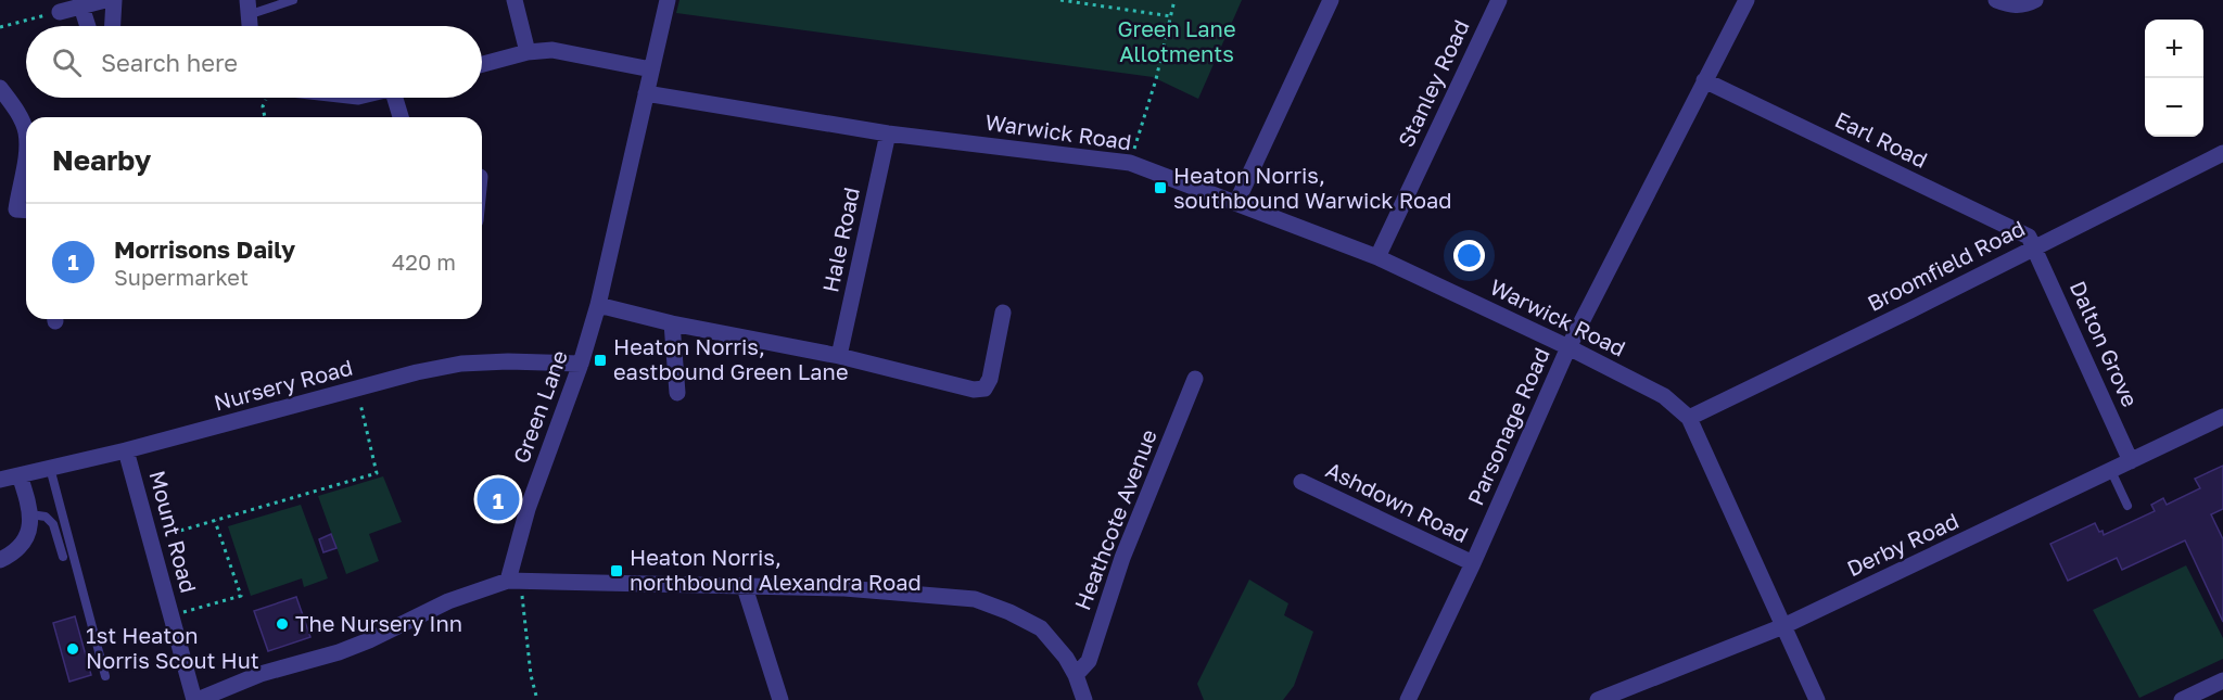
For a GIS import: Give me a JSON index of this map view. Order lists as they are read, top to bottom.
{
  "streets": {
    "street": [
      "Stanley Road",
      "Warwick Road",
      "Earl Road",
      "Hale Road",
      "Broomfield Road",
      "Dalton Grove",
      "Nursery Road",
      "Green Lane",
      "Parsonage Road",
      "Ashdown Road",
      "Heathcote Avenue",
      "Mount Road",
      "Derby Road"
    ]
  },
  "crossings": [
    ["Stanley Road", "Warwick Road"],
    ["Warwick Road", "Hale Road"],
    ["Warwick Road", "Broomfield Road"],
    ["Warwick Road", "Green Lane"],
    ["Warwick Road", "Parsonage Road"],
    ["Warwick Road", "Derby Road"],
    ["Earl Road", "Broomfield Road"],
    ["Earl Road", "Dalton Grove"],
    ["Earl Road", "Parsonage Road"],
    ["Broomfield Road", "Dalton Grove"],
    ["Dalton Grove", "Derby Road"],
    ["Nursery Road", "Green Lane"],
    ["Nursery Road", "Mount Road"],
    ["Parsonage Road", "Ashdown Road"]
  ],
  "parks": ["Green Lane Allotments"],
  "places": {
    "transit": ["Heaton Norris, southbound Warwick Road", "Heaton Norris, eastbound Green Lane", "Heaton Norris, northbound Alexandra Road"],
    "other": ["The Nursery Inn", "1st Heaton Norris Scout Hut"]
  },
  "page": {
    "map_buttons": ["+", "−"],
    "search": "Search here",
    "heading": "Nearby",
    "list": [
      {
        "mark": "1",
        "name": "Morrisons Daily",
        "note": "Supermarket",
        "value": "420 m"
      }
    ],
    "pins": "1"
  }
}
